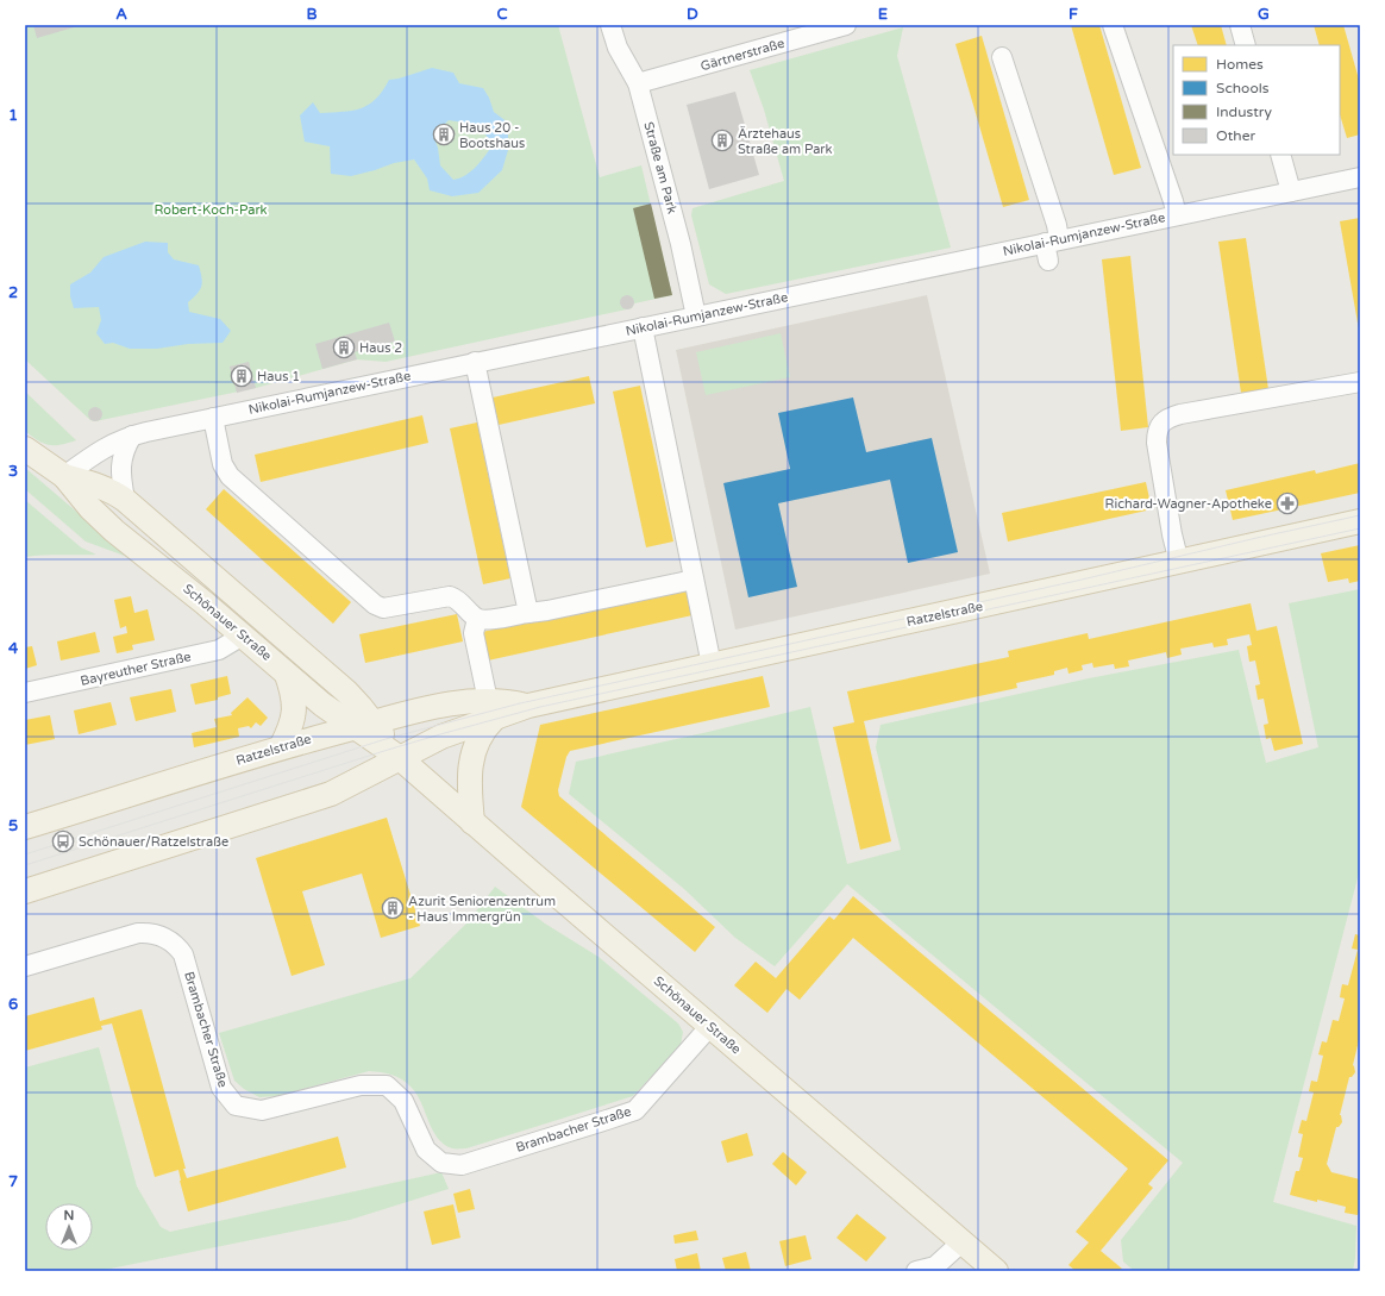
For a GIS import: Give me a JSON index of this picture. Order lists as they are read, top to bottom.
{
  "streets": {
    "main road": ["Ratzelstraße", "Schönauer Straße"],
    "street": [
      "Gärtnerstraße",
      "Straße am Park",
      "Nikolai-Rumjanzew-Straße",
      "Bayreuther Straße",
      "Brambacher Straße"
    ]
  },
  "crossings": [
    ["Gärtnerstraße", "Straße am Park"],
    ["Straße am Park", "Nikolai-Rumjanzew-Straße"],
    ["Nikolai-Rumjanzew-Straße", "Schönauer Straße"],
    ["Ratzelstraße", "Schönauer Straße"],
    ["Schönauer Straße", "Bayreuther Straße"],
    ["Schönauer Straße", "Brambacher Straße"]
  ],
  "parks": ["Robert-Koch-Park"],
  "places": {
    "building": [
      "Haus 20 - Bootshaus",
      "Ärztehaus Straße am Park",
      "Haus 2",
      "Haus 1",
      "Azurit Seniorenzentrum - Haus Immergrün"
    ],
    "pharmacy": ["Richard-Wagner-Apotheke"],
    "bus stop": ["Schönauer/Ratzelstraße"]
  },
  "legend": [
    "Homes",
    "Schools",
    "Industry",
    "Other"
  ],
  "north": "top",
  "grid": {
    "columns": [
      "A",
      "B",
      "C",
      "D",
      "E",
      "F",
      "G"
    ],
    "rows": [
      "1",
      "2",
      "3",
      "4",
      "5",
      "6",
      "7"
    ]
  }
}
